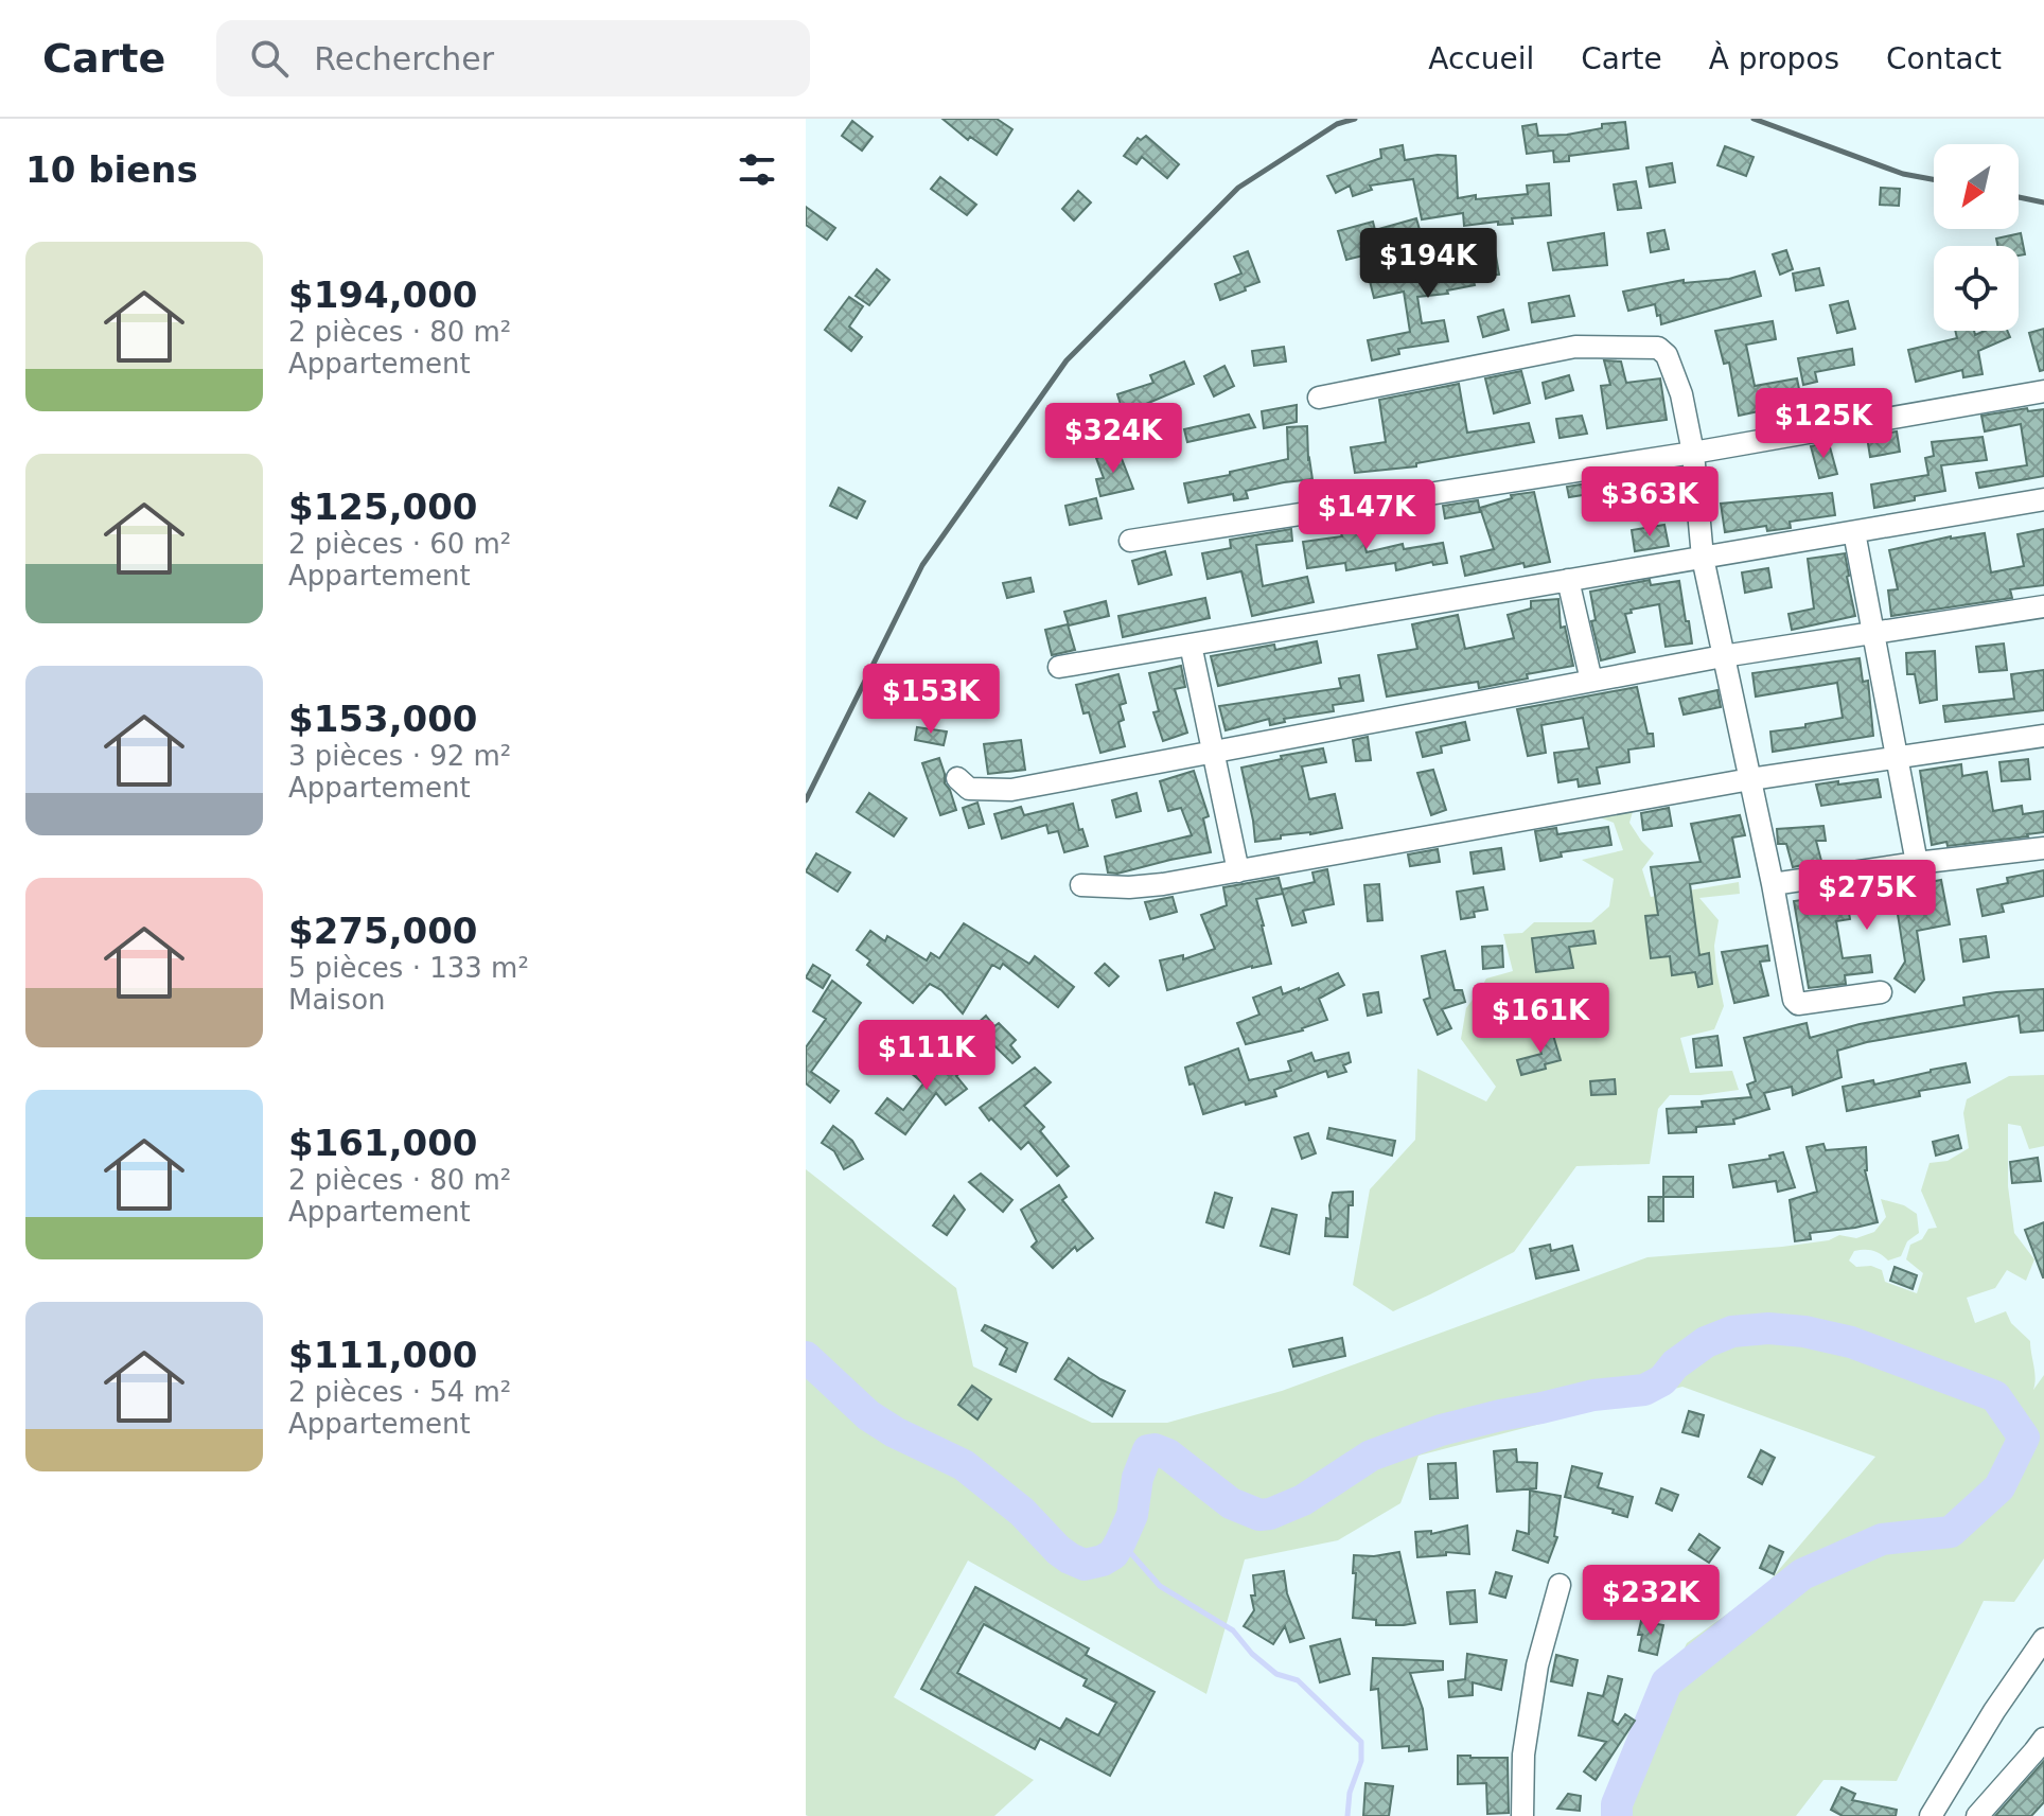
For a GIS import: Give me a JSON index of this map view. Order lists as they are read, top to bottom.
{
  "north": "bottom left",
  "page": {
    "header": "Carte",
    "search": "Rechercher",
    "nav": [
      "Accueil",
      "Carte",
      "À propos",
      "Contact"
    ],
    "heading": "10 biens",
    "list": [
      {
        "name": "$194,000",
        "note": "2 pièces · 80 m² · Appartement"
      },
      {
        "name": "$125,000",
        "note": "2 pièces · 60 m² · Appartement"
      },
      {
        "name": "$153,000",
        "note": "3 pièces · 92 m² · Appartement"
      },
      {
        "name": "$275,000",
        "note": "5 pièces · 133 m² · Maison"
      },
      {
        "name": "$161,000",
        "note": "2 pièces · 80 m² · Appartement"
      },
      {
        "name": "$111,000",
        "note": "2 pièces · 54 m² · Appartement"
      }
    ],
    "price": [
      "$194K",
      "$125K",
      "$324K",
      "$363K",
      "$147K",
      "$153K",
      "$275K",
      "$161K",
      "$111K",
      "$232K"
    ]
  }
}
